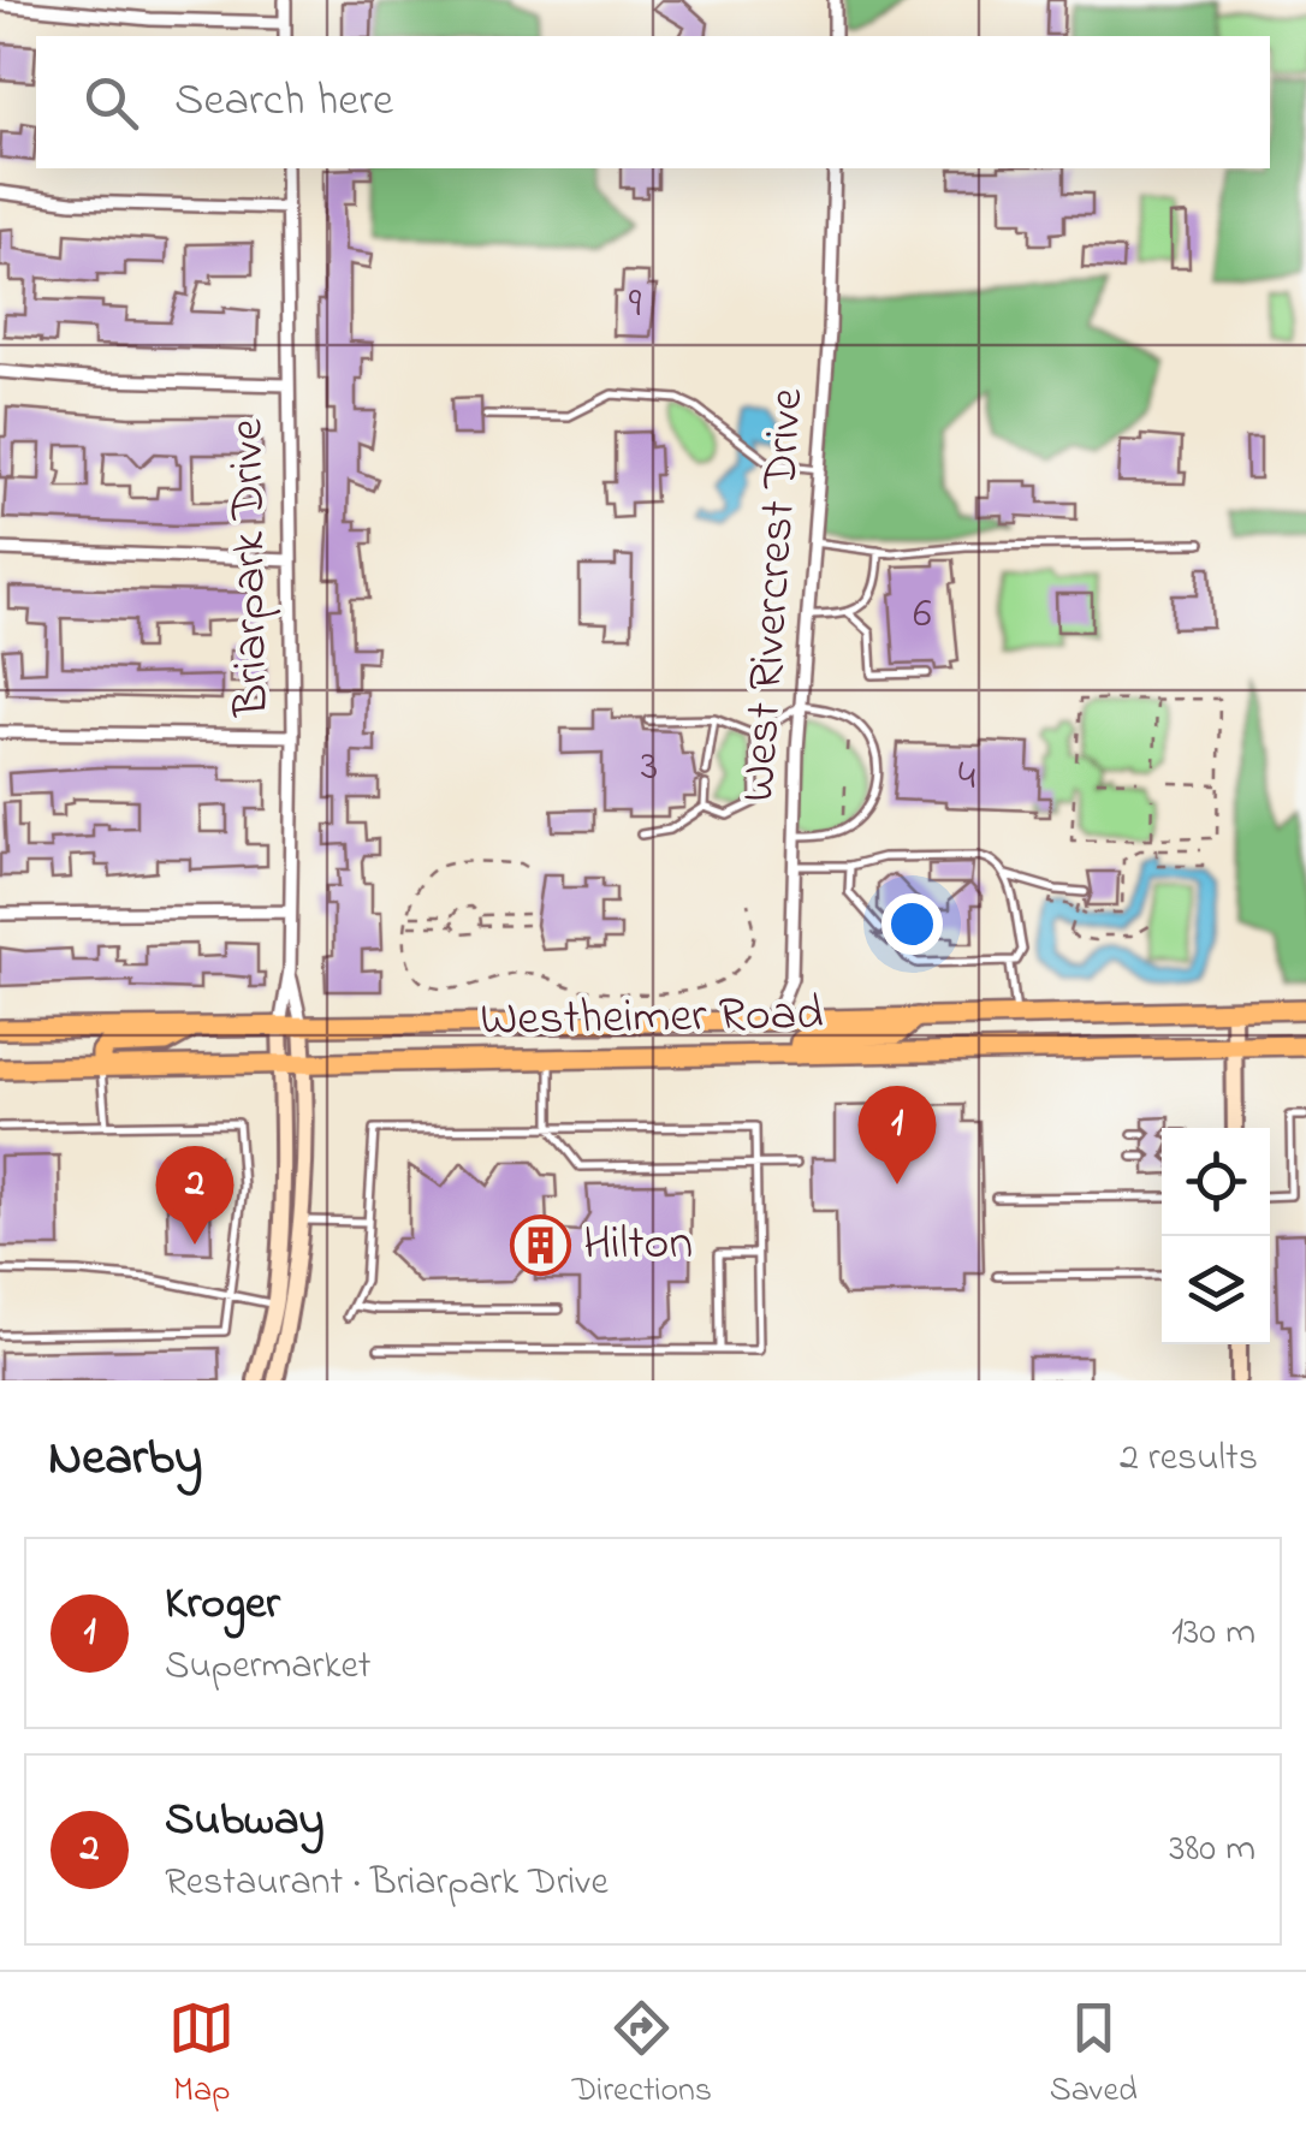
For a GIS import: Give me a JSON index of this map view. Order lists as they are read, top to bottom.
{
  "streets": {
    "main road": ["Westheimer Road"],
    "street": ["Briarpark Drive", "West Rivercrest Drive"]
  },
  "crossings": [
    ["Briarpark Drive", "Westheimer Road"],
    ["West Rivercrest Drive", "Westheimer Road"]
  ],
  "places": {
    "building": ["Hilton"]
  },
  "house_numbers": [
    "9",
    "6",
    "3",
    "4"
  ],
  "page": {
    "search": "Search here",
    "pins": ["1", "2"],
    "heading": ["Nearby", "2 results"],
    "list": [
      {
        "mark": "1",
        "name": "Kroger",
        "note": "Supermarket",
        "value": "130 m"
      },
      {
        "mark": "2",
        "name": "Subway",
        "note": "Restaurant · Briarpark Drive",
        "value": "380 m"
      }
    ],
    "nav": ["Map", "Directions", "Saved"]
  }
}
